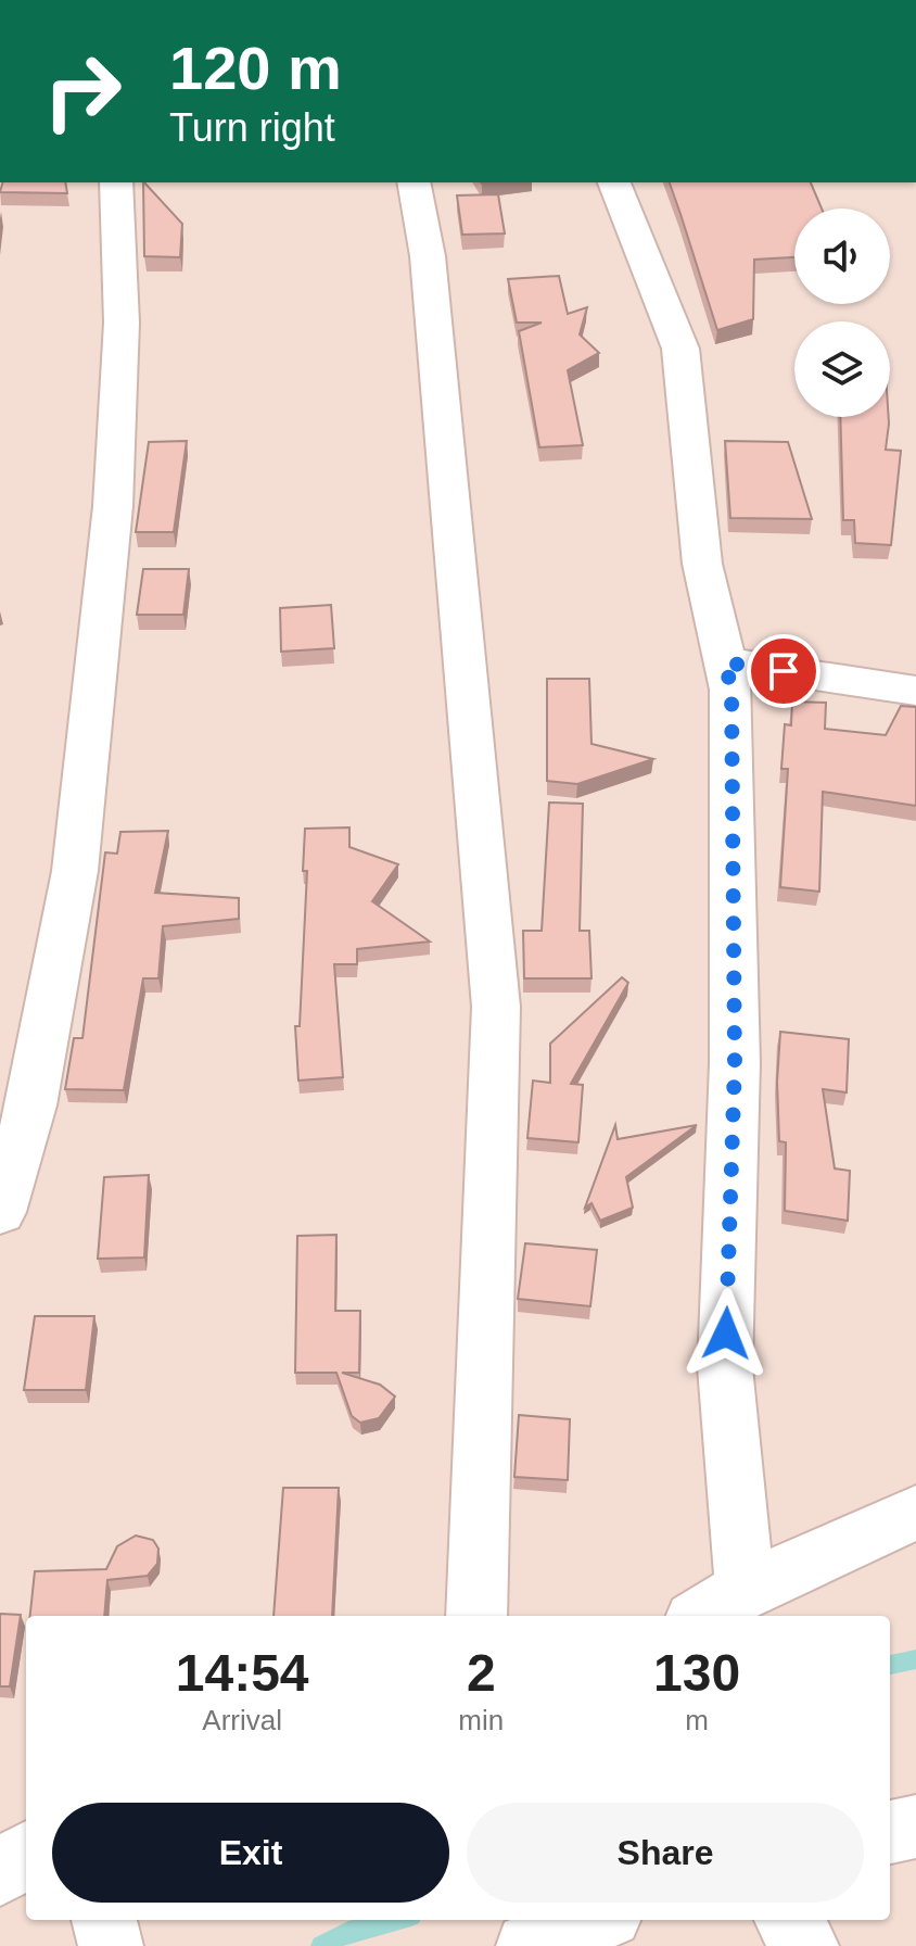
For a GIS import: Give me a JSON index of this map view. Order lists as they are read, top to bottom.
{
  "page": {
    "turn": ["120 m", "Turn right"],
    "eta": [
      "14:54",
      "Arrival",
      "2",
      "min",
      "130",
      "m"
    ],
    "buttons": ["Exit", "Share"]
  }
}
